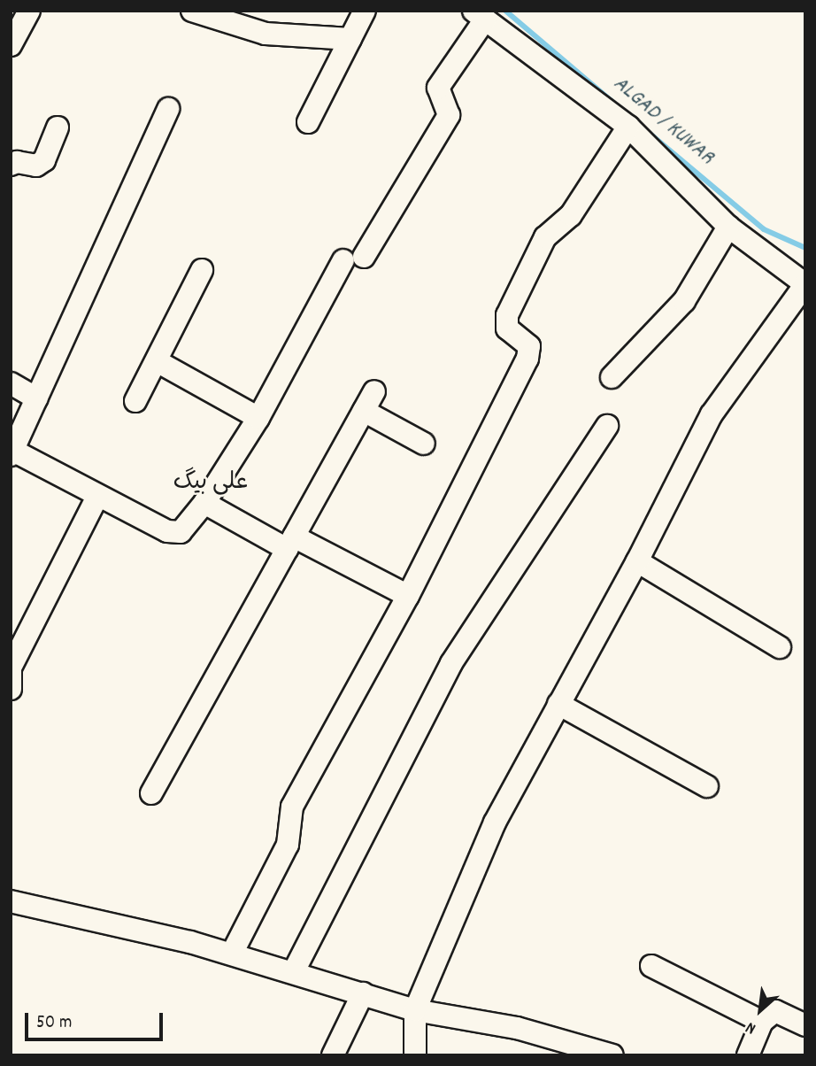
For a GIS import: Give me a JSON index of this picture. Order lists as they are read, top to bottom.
{
  "districts": ["علی بیگ"],
  "water": ["ALGAD / KUWAR"],
  "scale_bar": "50 m",
  "north": "bottom left"
}
